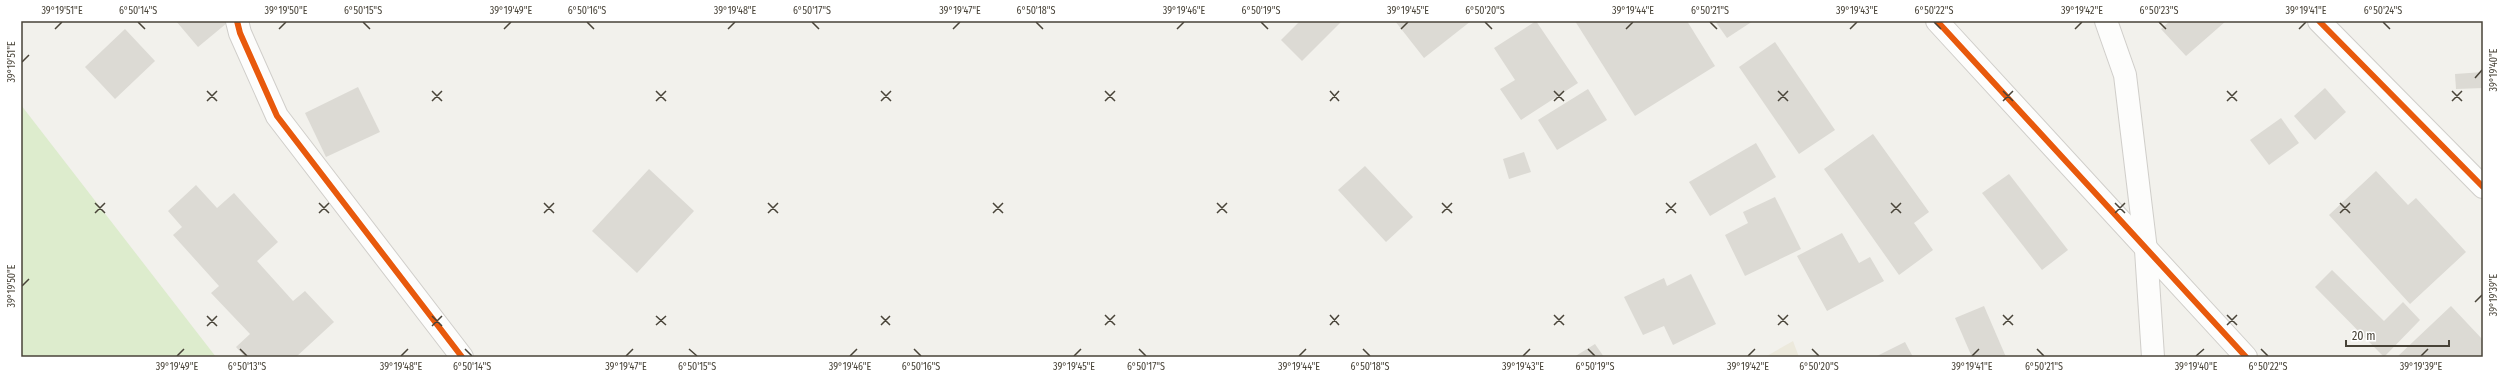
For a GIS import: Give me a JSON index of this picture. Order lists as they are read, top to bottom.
{
  "scale_bar": "20 m",
  "coordinates": [
    "39°19'51\"E",
    "6°50'14\"S",
    "39°19'50\"E",
    "6°50'15\"S",
    "39°19'49\"E",
    "6°50'16\"S",
    "39°19'48\"E",
    "6°50'17\"S",
    "39°19'47\"E",
    "6°50'18\"S",
    "39°19'46\"E",
    "6°50'19\"S",
    "39°19'45\"E",
    "6°50'20\"S",
    "39°19'44\"E",
    "6°50'21\"S",
    "39°19'43\"E",
    "6°50'22\"S",
    "39°19'42\"E",
    "6°50'23\"S",
    "39°19'41\"E",
    "6°50'24\"S",
    "39°19'40\"E",
    "39°19'39\"E",
    "6°50'13\"S"
  ]
}
